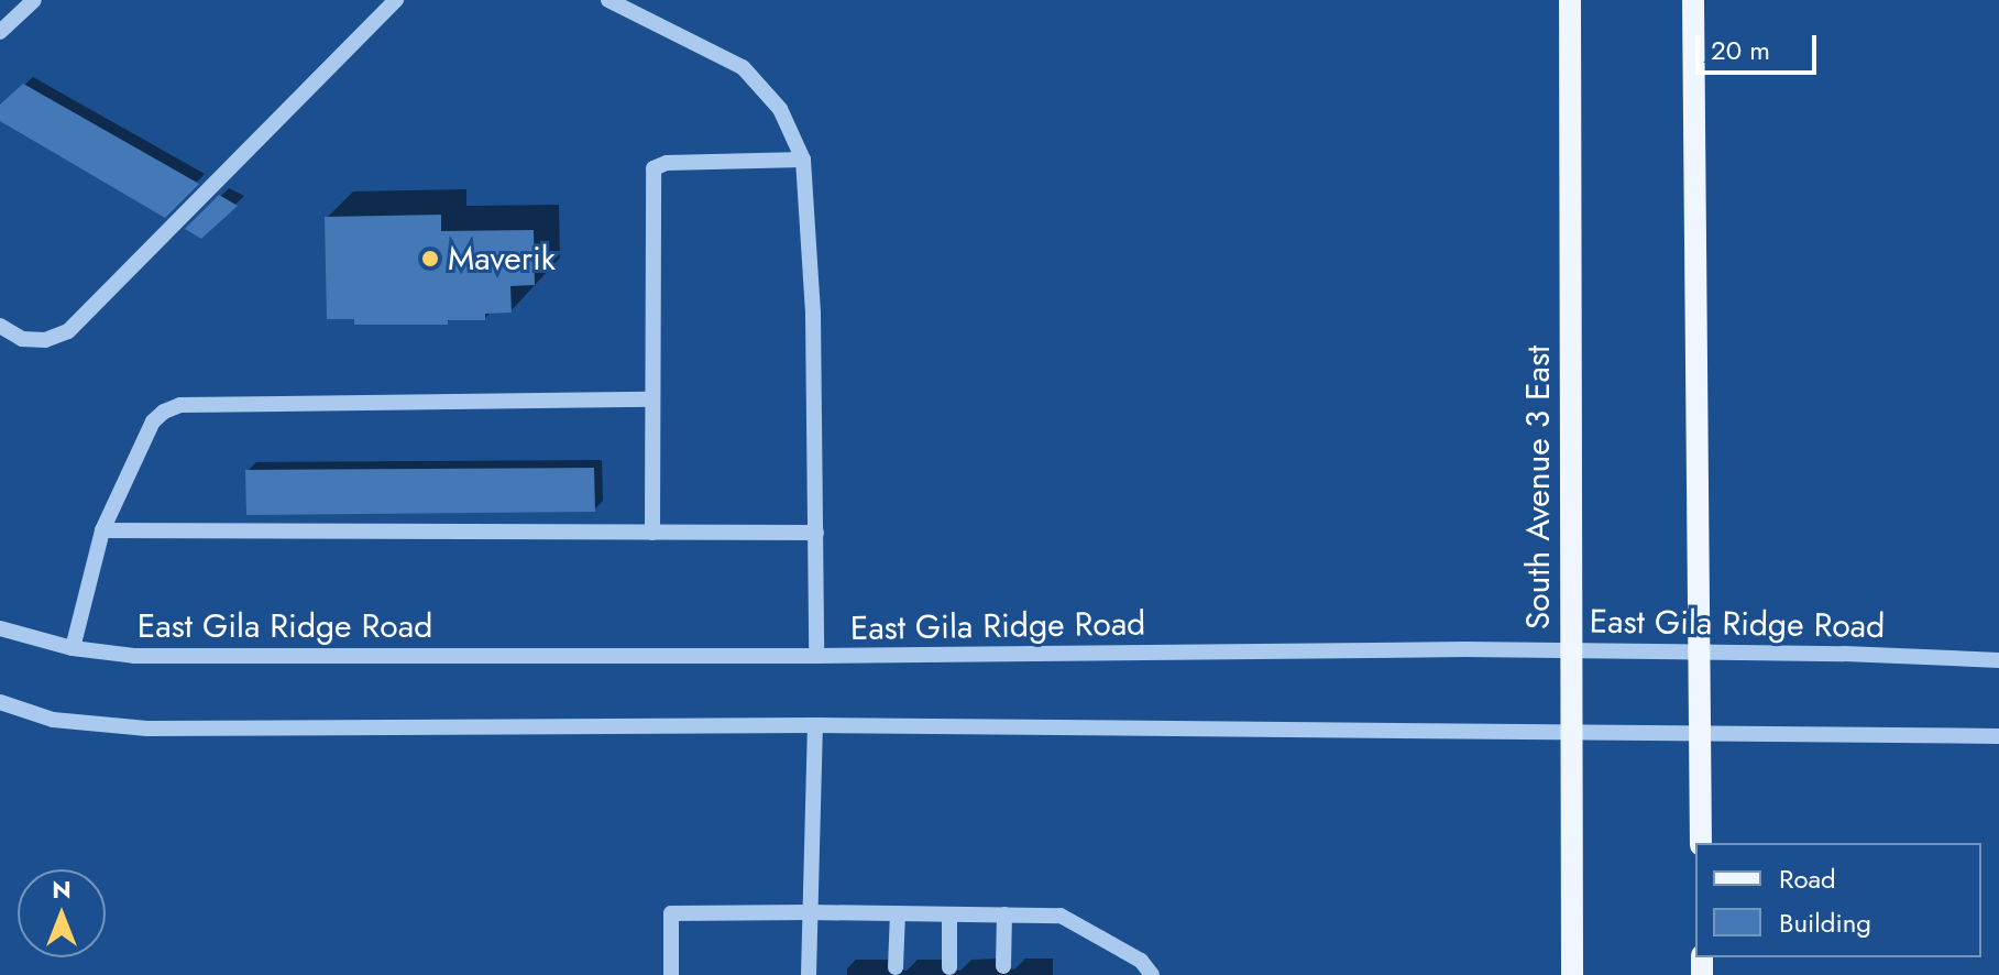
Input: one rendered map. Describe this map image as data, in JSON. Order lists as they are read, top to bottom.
{
  "streets": {
    "main road": ["South Avenue 3 East"],
    "street": ["East Gila Ridge Road"]
  },
  "crossings": [
    ["South Avenue 3 East", "East Gila Ridge Road"]
  ],
  "places": ["Maverik"],
  "legend": ["Road", "Building"],
  "scale_bar": "20 m",
  "north": "top"
}
